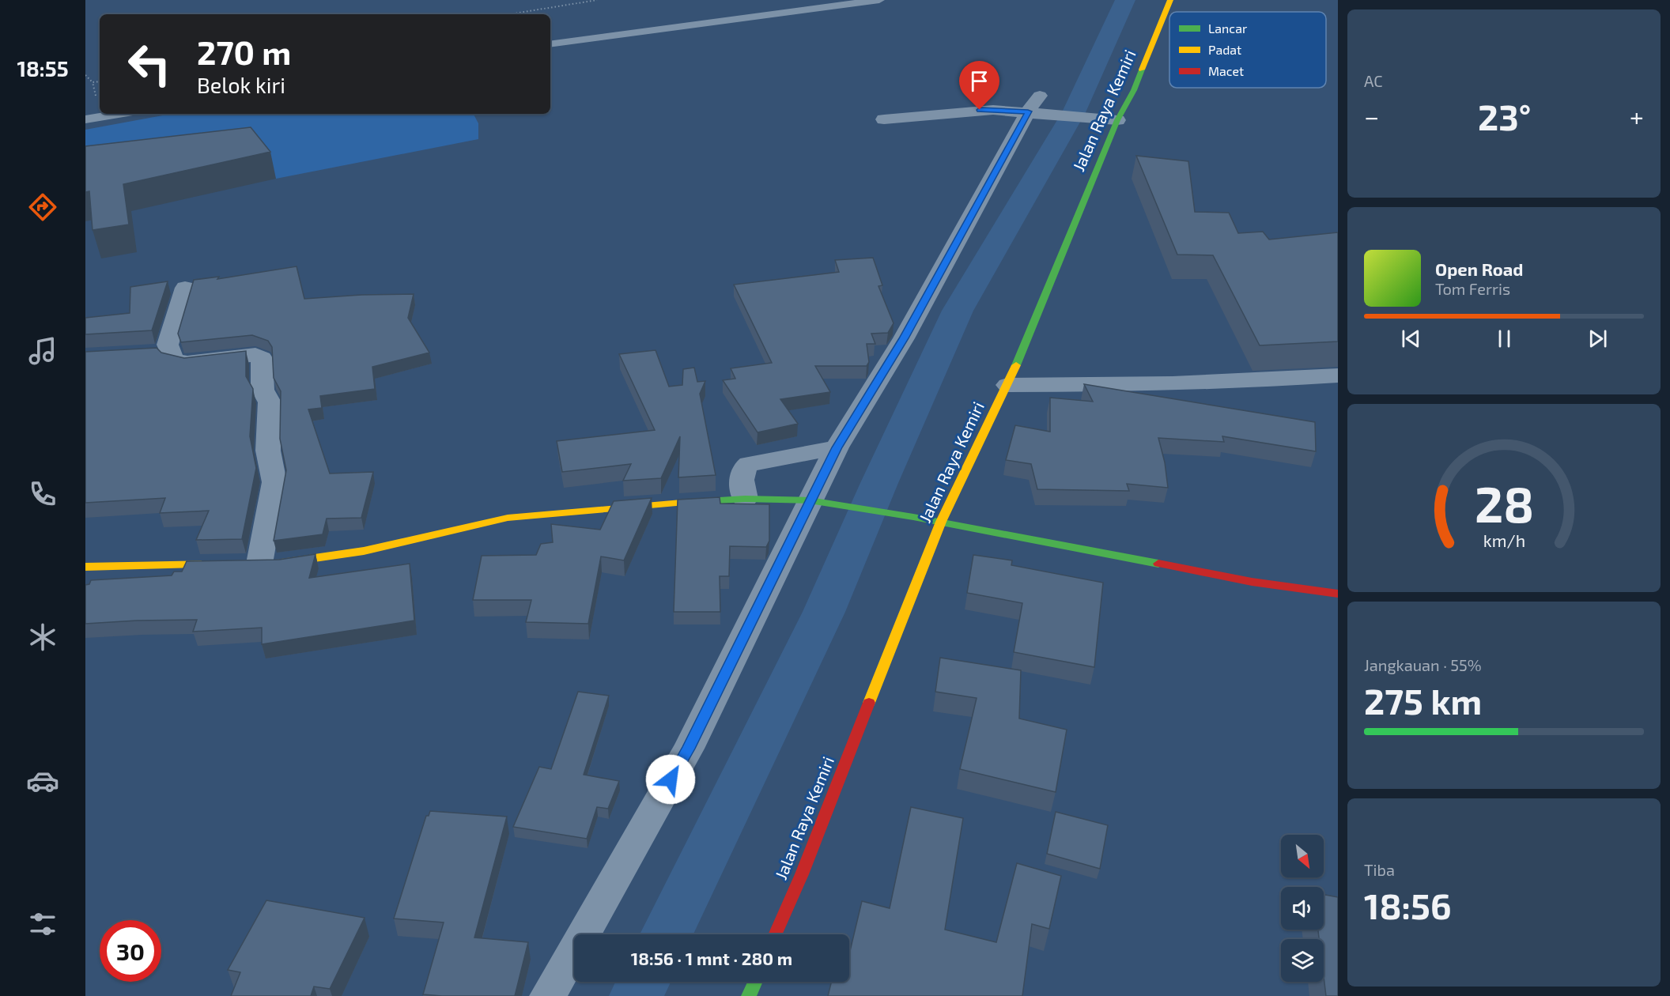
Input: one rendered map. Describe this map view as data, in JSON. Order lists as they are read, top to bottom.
{
  "streets": {
    "main road": ["Jalan Raya Kemiri"]
  },
  "legend": ["Lancar", "Padat", "Macet"],
  "north": "bottom right",
  "page": {
    "tabs": "18:55",
    "tile": [
      "AC",
      ["Jangkauan · 55%", "275 km"],
      ["Tiba", "18:56"]
    ],
    "turn": ["270 m", "Belok kiri"],
    "heat": ["−", "23°", "+"],
    "song": ["Open Road", "Tom Ferris"],
    "limit": "30",
    "trip": "18:56 · 1 mnt · 280 m",
    "gauge": ["28", "km/h"]
  }
}
